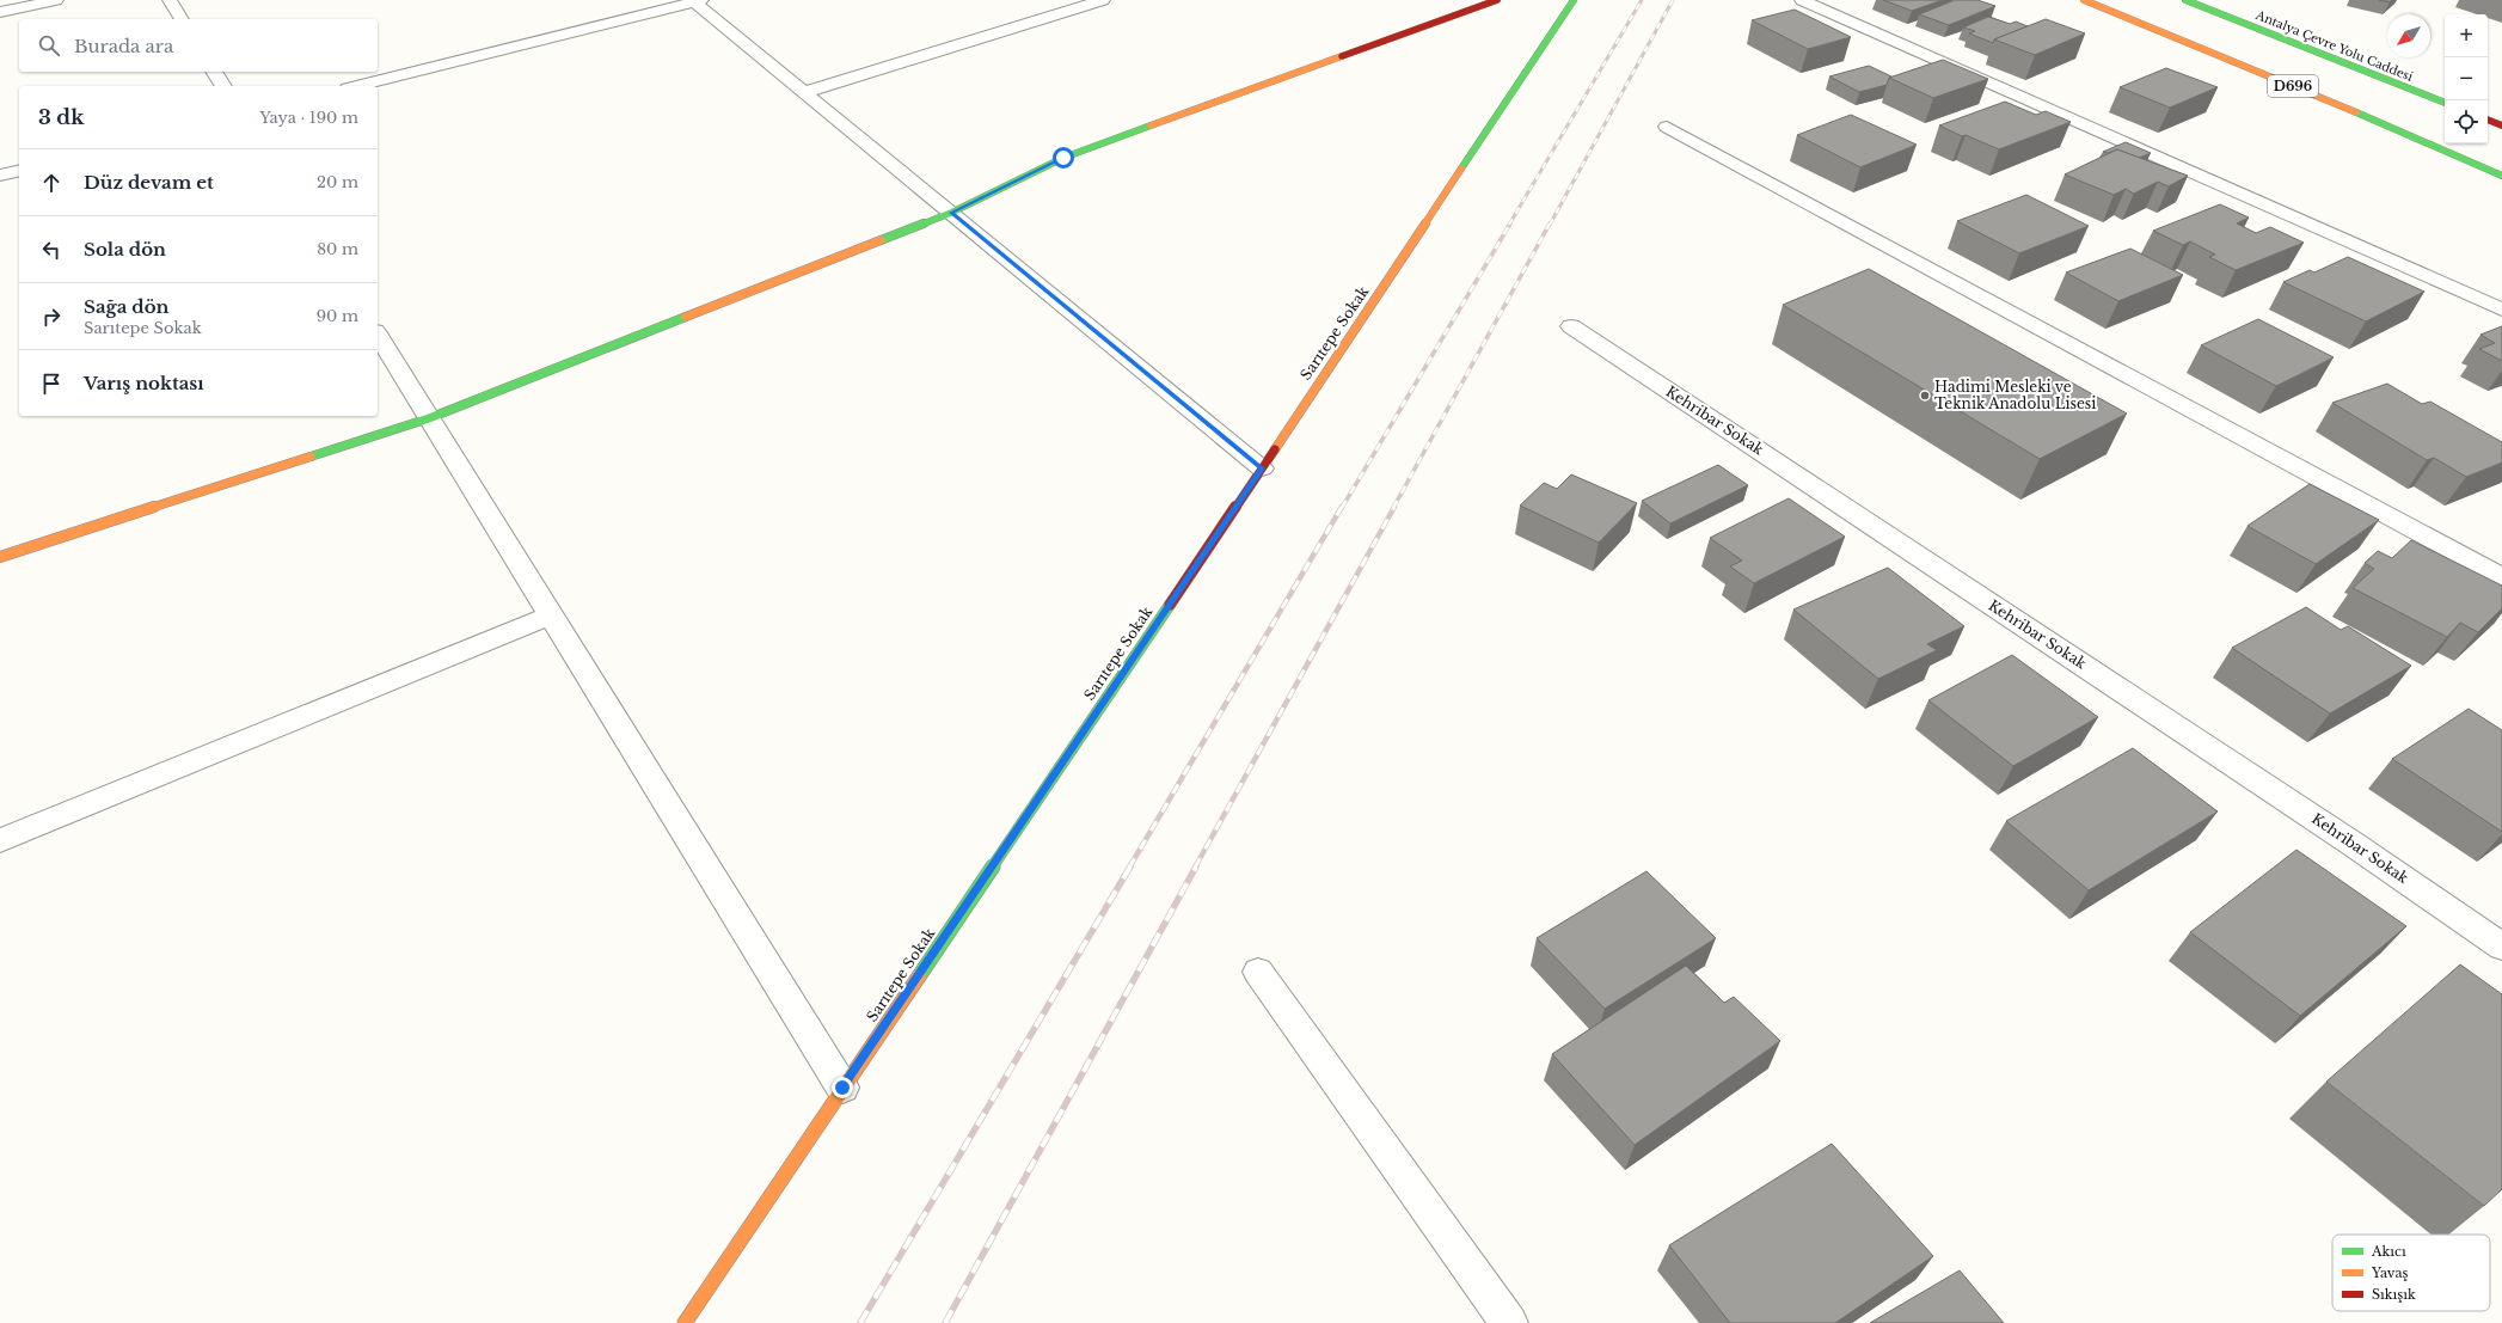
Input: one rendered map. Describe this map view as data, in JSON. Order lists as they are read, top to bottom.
{
  "streets": {
    "main road": ["Antalya Çevre Yolu Caddesi", "D696", "Sarıtepe Sokak"],
    "street": ["Kehribar Sokak"]
  },
  "places": ["Hadimi Mesleki ve Teknik Anadolu Lisesi"],
  "legend": ["Akıcı", "Yavaş", "Sıkışık"],
  "north": "bottom left",
  "page": {
    "map_buttons": ["+", "−"],
    "search": "Burada ara",
    "heading": ["3 dk", "Yaya · 190 m"],
    "list": [
      ["Düz devam et", "20 m"],
      ["Sola dön", "80 m"],
      ["Sağa dön", "Sarıtepe Sokak", "90 m"],
      "Varış noktası"
    ]
  }
}
